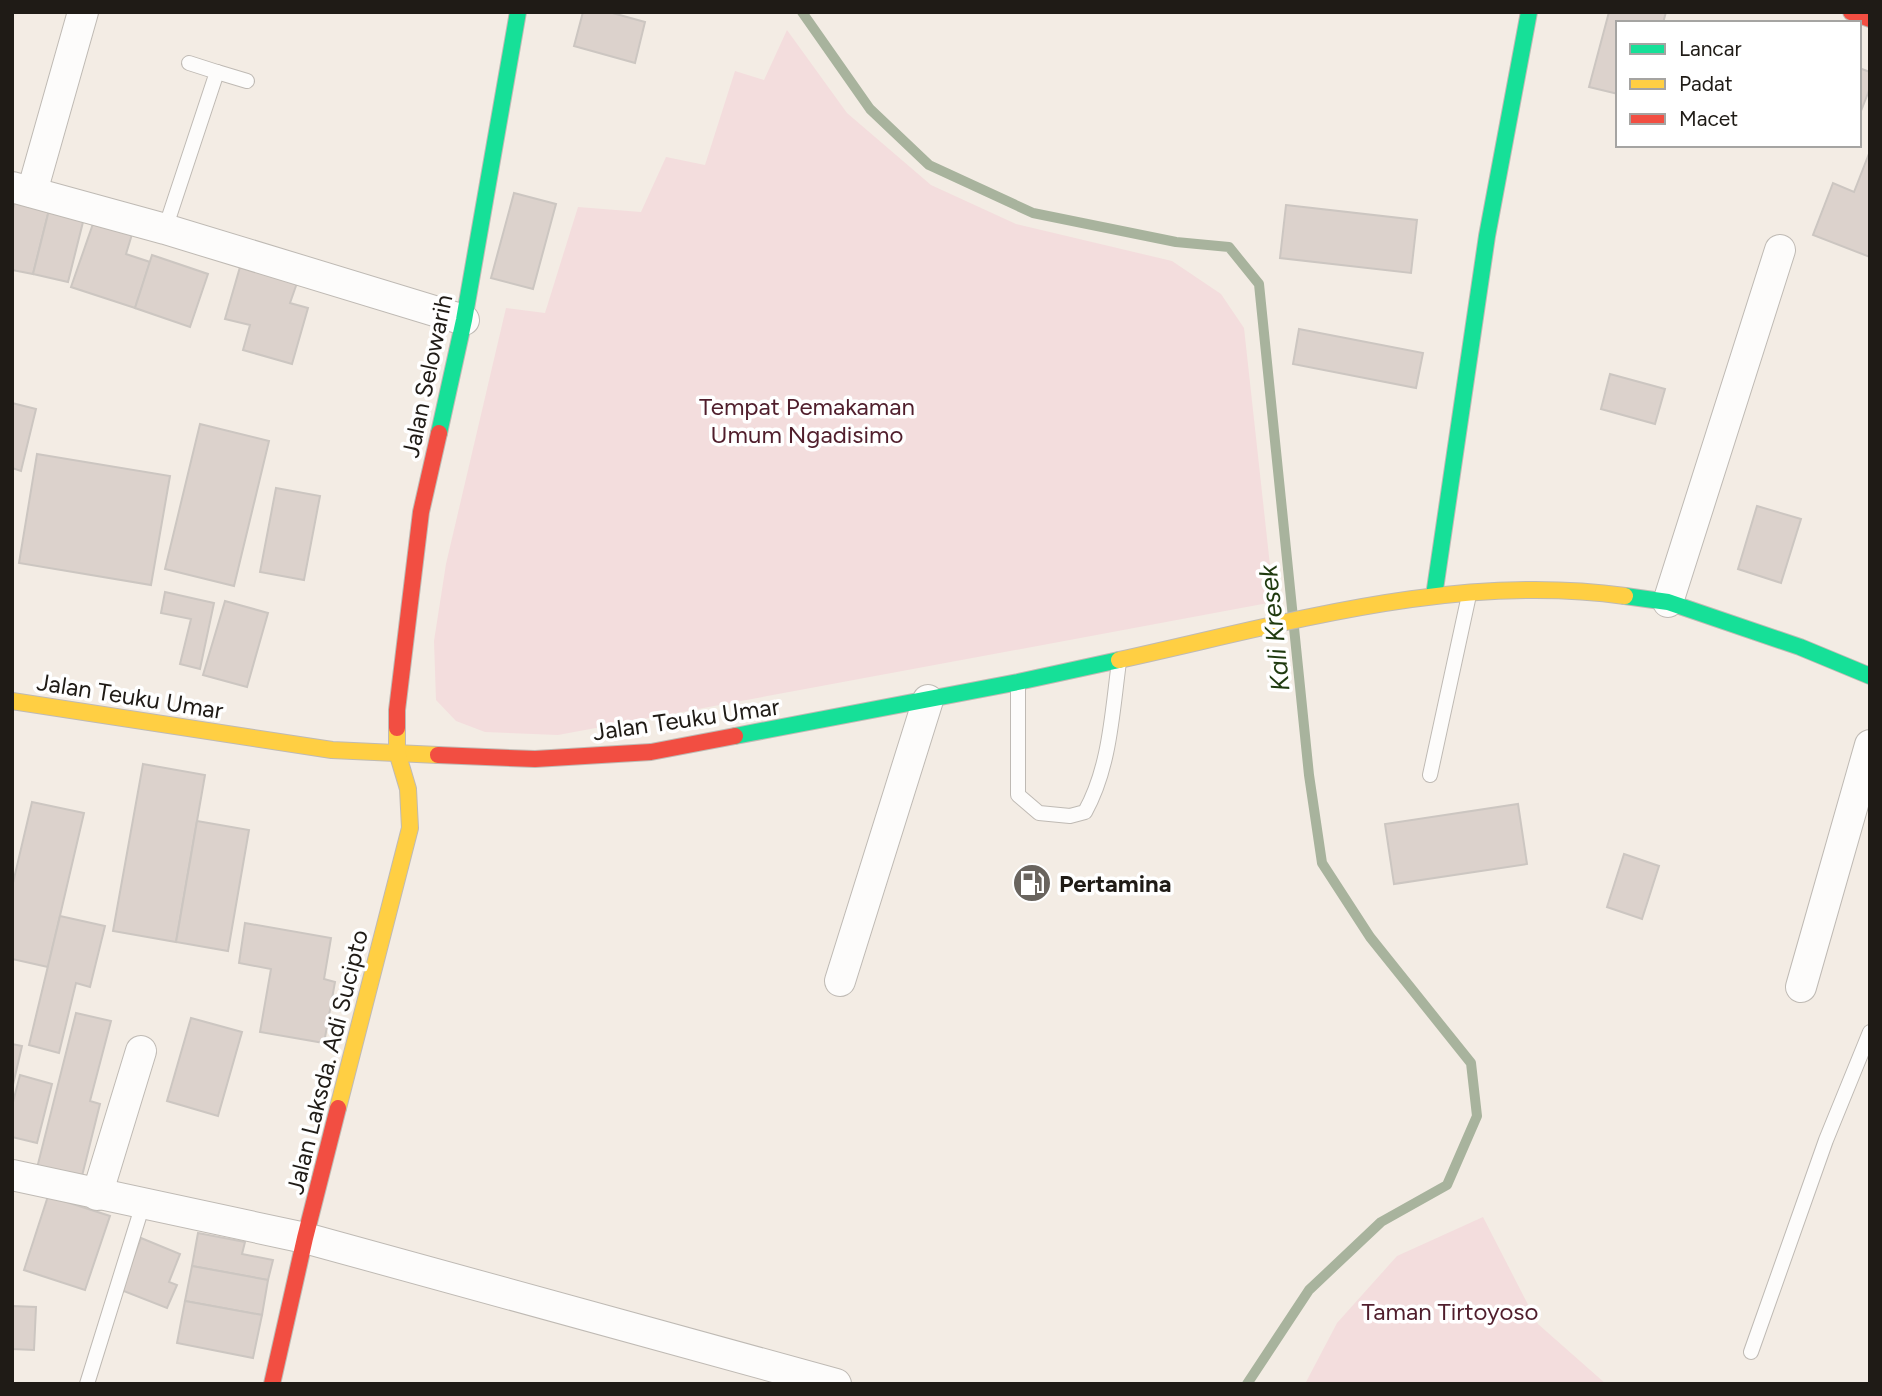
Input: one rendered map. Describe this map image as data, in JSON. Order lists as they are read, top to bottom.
{
  "streets": {
    "main road": ["Jalan Selowarih", "Jalan Teuku Umar", "Jalan Laksda. Adi Sucipto"]
  },
  "crossings": [
    ["Jalan Selowarih", "Jalan Teuku Umar"],
    ["Jalan Selowarih", "Jalan Laksda. Adi Sucipto"],
    ["Jalan Teuku Umar", "Jalan Laksda. Adi Sucipto"]
  ],
  "water": ["Kali Kresek"],
  "parks": ["Tempat Pemakaman Umum Ngadisimo", "Taman Tirtoyoso"],
  "places": {
    "fuel station": ["Pertamina"]
  },
  "legend": ["Lancar", "Padat", "Macet"]
}
